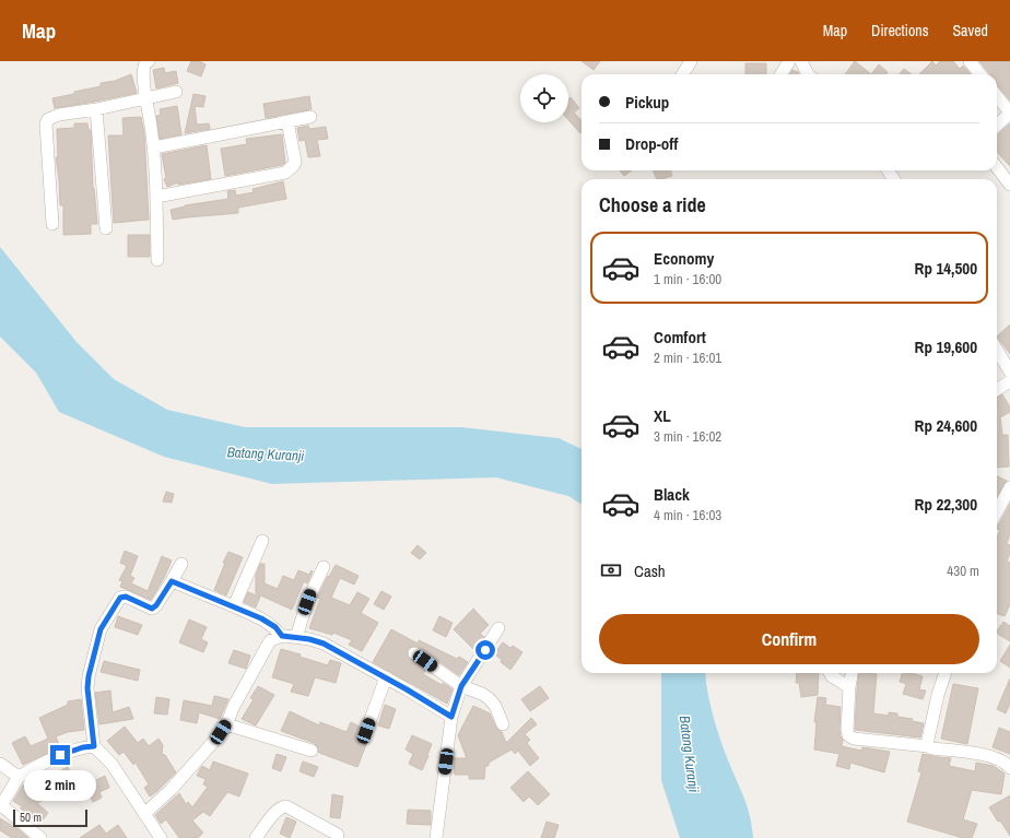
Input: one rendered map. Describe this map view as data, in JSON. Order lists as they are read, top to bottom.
{
  "water": ["Batang Kuranji"],
  "scale_bar": "50 m",
  "page": {
    "header": "Map",
    "nav": ["Map", "Directions", "Saved"],
    "banner": ["Pickup", "Drop-off"],
    "heading": "Choose a ride",
    "list": [
      {
        "name": "Economy",
        "note": "1 min · 16:00",
        "value": "Rp 14,500"
      },
      {
        "name": "Comfort",
        "note": "2 min · 16:01",
        "value": "Rp 19,600"
      },
      {
        "name": "XL",
        "note": "3 min · 16:02",
        "value": "Rp 24,600"
      },
      {
        "name": "Black",
        "note": "4 min · 16:03",
        "value": "Rp 22,300"
      }
    ],
    "pay": ["Cash", "430 m"],
    "buttons": "Confirm",
    "bubble": "2 min",
    "scale": "50 m"
  }
}
